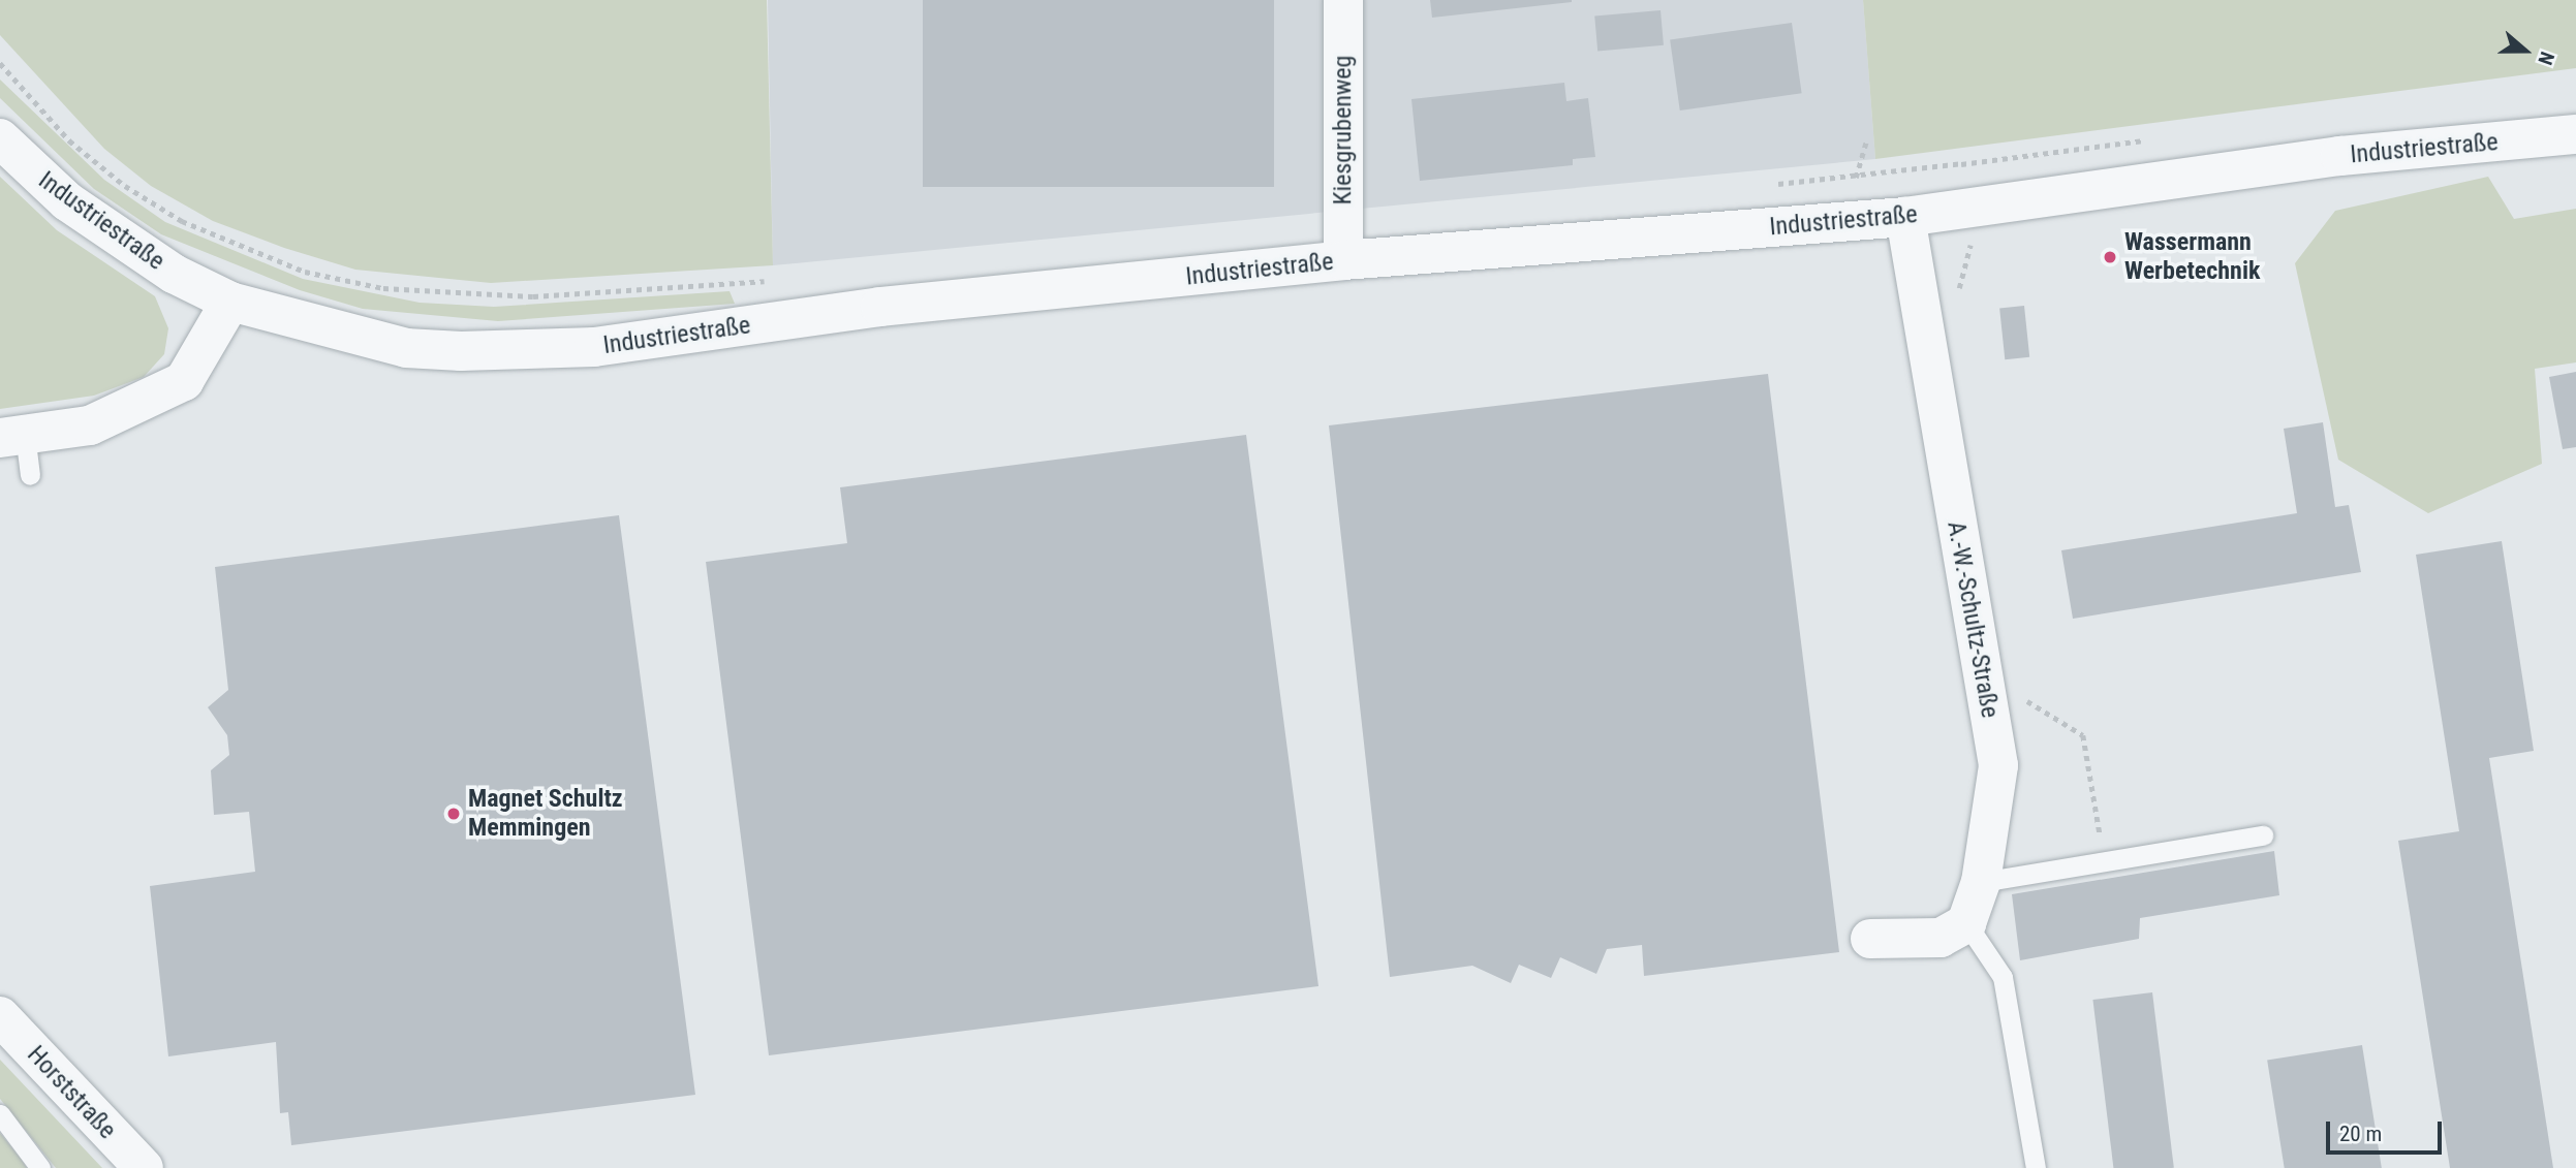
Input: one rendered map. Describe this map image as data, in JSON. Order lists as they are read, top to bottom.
{
  "streets": {
    "street": [
      "Kiesgrubenweg",
      "Industriestraße",
      "A.-W.-Schultz-Straße",
      "Horststraße"
    ]
  },
  "crossings": [
    ["Kiesgrubenweg", "Industriestraße"],
    ["Industriestraße", "A.-W.-Schultz-Straße"]
  ],
  "places": ["Wassermann Werbetechnik", "Magnet Schultz Memmingen"],
  "scale_bar": "20 m",
  "north": "right"
}
